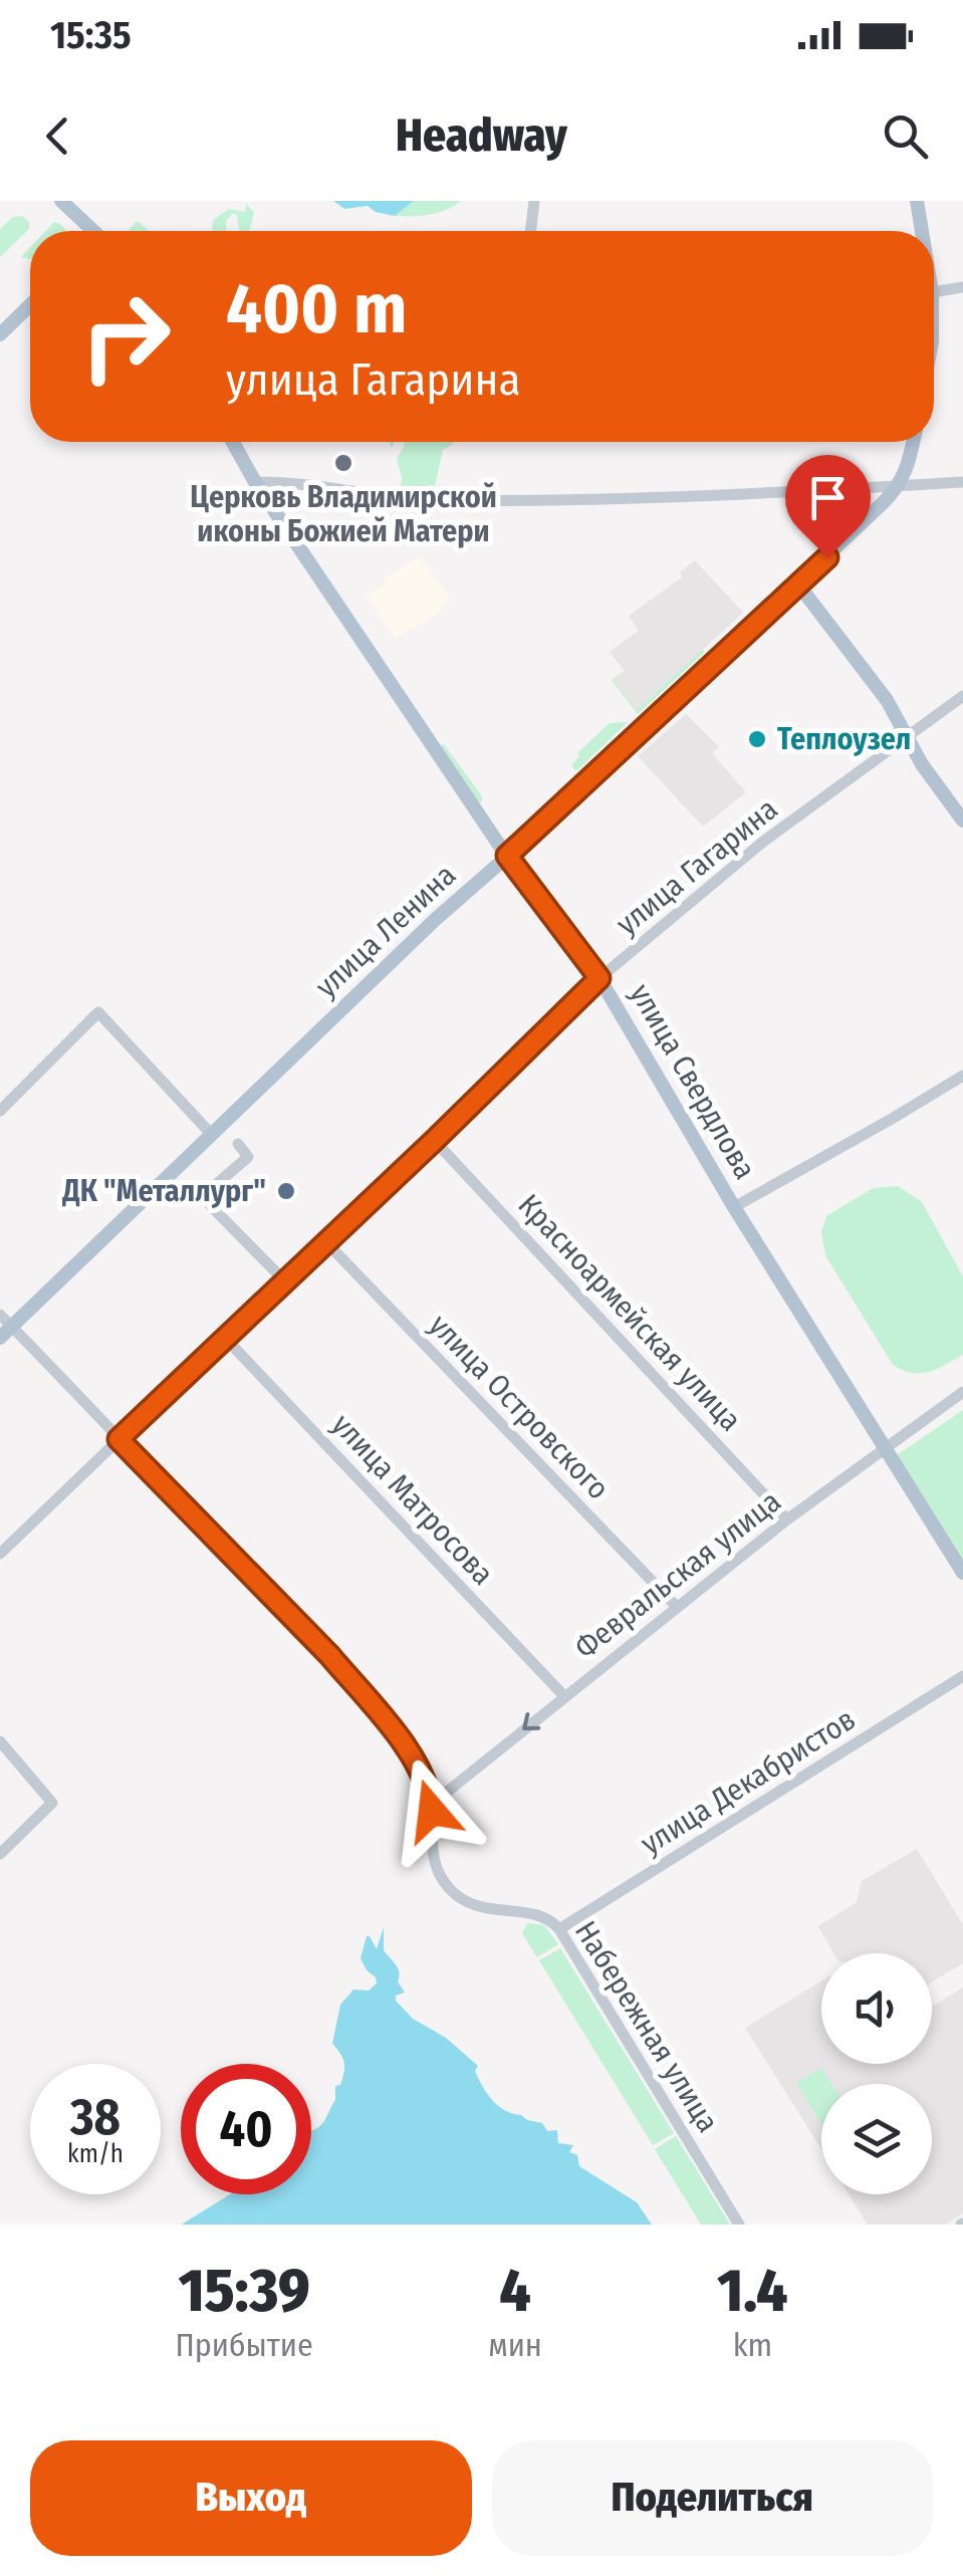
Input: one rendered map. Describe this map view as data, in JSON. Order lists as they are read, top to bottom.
{
  "streets": {
    "main road": ["улица Ленина", "улица Свердлова"],
    "street": [
      "улица Гагарина",
      "Красноармейская улица",
      "улица Островского",
      "улица Матросова",
      "Февральская улица",
      "улица Декабристов",
      "Набережная улица"
    ]
  },
  "crossings": [
    ["улица Гагарина", "улица Свердлова"],
    ["улица Гагарина", "Красноармейская улица"],
    ["улица Гагарина", "улица Островского"],
    ["улица Гагарина", "улица Матросова"],
    ["улица Гагарина", "Набережная улица"],
    ["улица Ленина", "улица Свердлова"],
    ["улица Ленина", "Набережная улица"],
    ["улица Свердлова", "Февральская улица"],
    ["Красноармейская улица", "Февральская улица"],
    ["улица Островского", "Февральская улица"],
    ["улица Матросова", "Февральская улица"],
    ["Февральская улица", "Набережная улица"],
    ["улица Декабристов", "Набережная улица"]
  ],
  "places": ["Церковь Владимирской иконы Божией Матери", "Теплоузел", "ДК \"Металлург\""],
  "page": {
    "status": "15:35",
    "header": "Headway",
    "turn": ["400 m", "улица Гагарина"],
    "speed": "38 km/h",
    "limit": "40",
    "eta": [
      "15:39",
      "Прибытие",
      "4",
      "мин",
      "1.4",
      "km"
    ],
    "buttons": ["Выход", "Поделиться"]
  }
}
